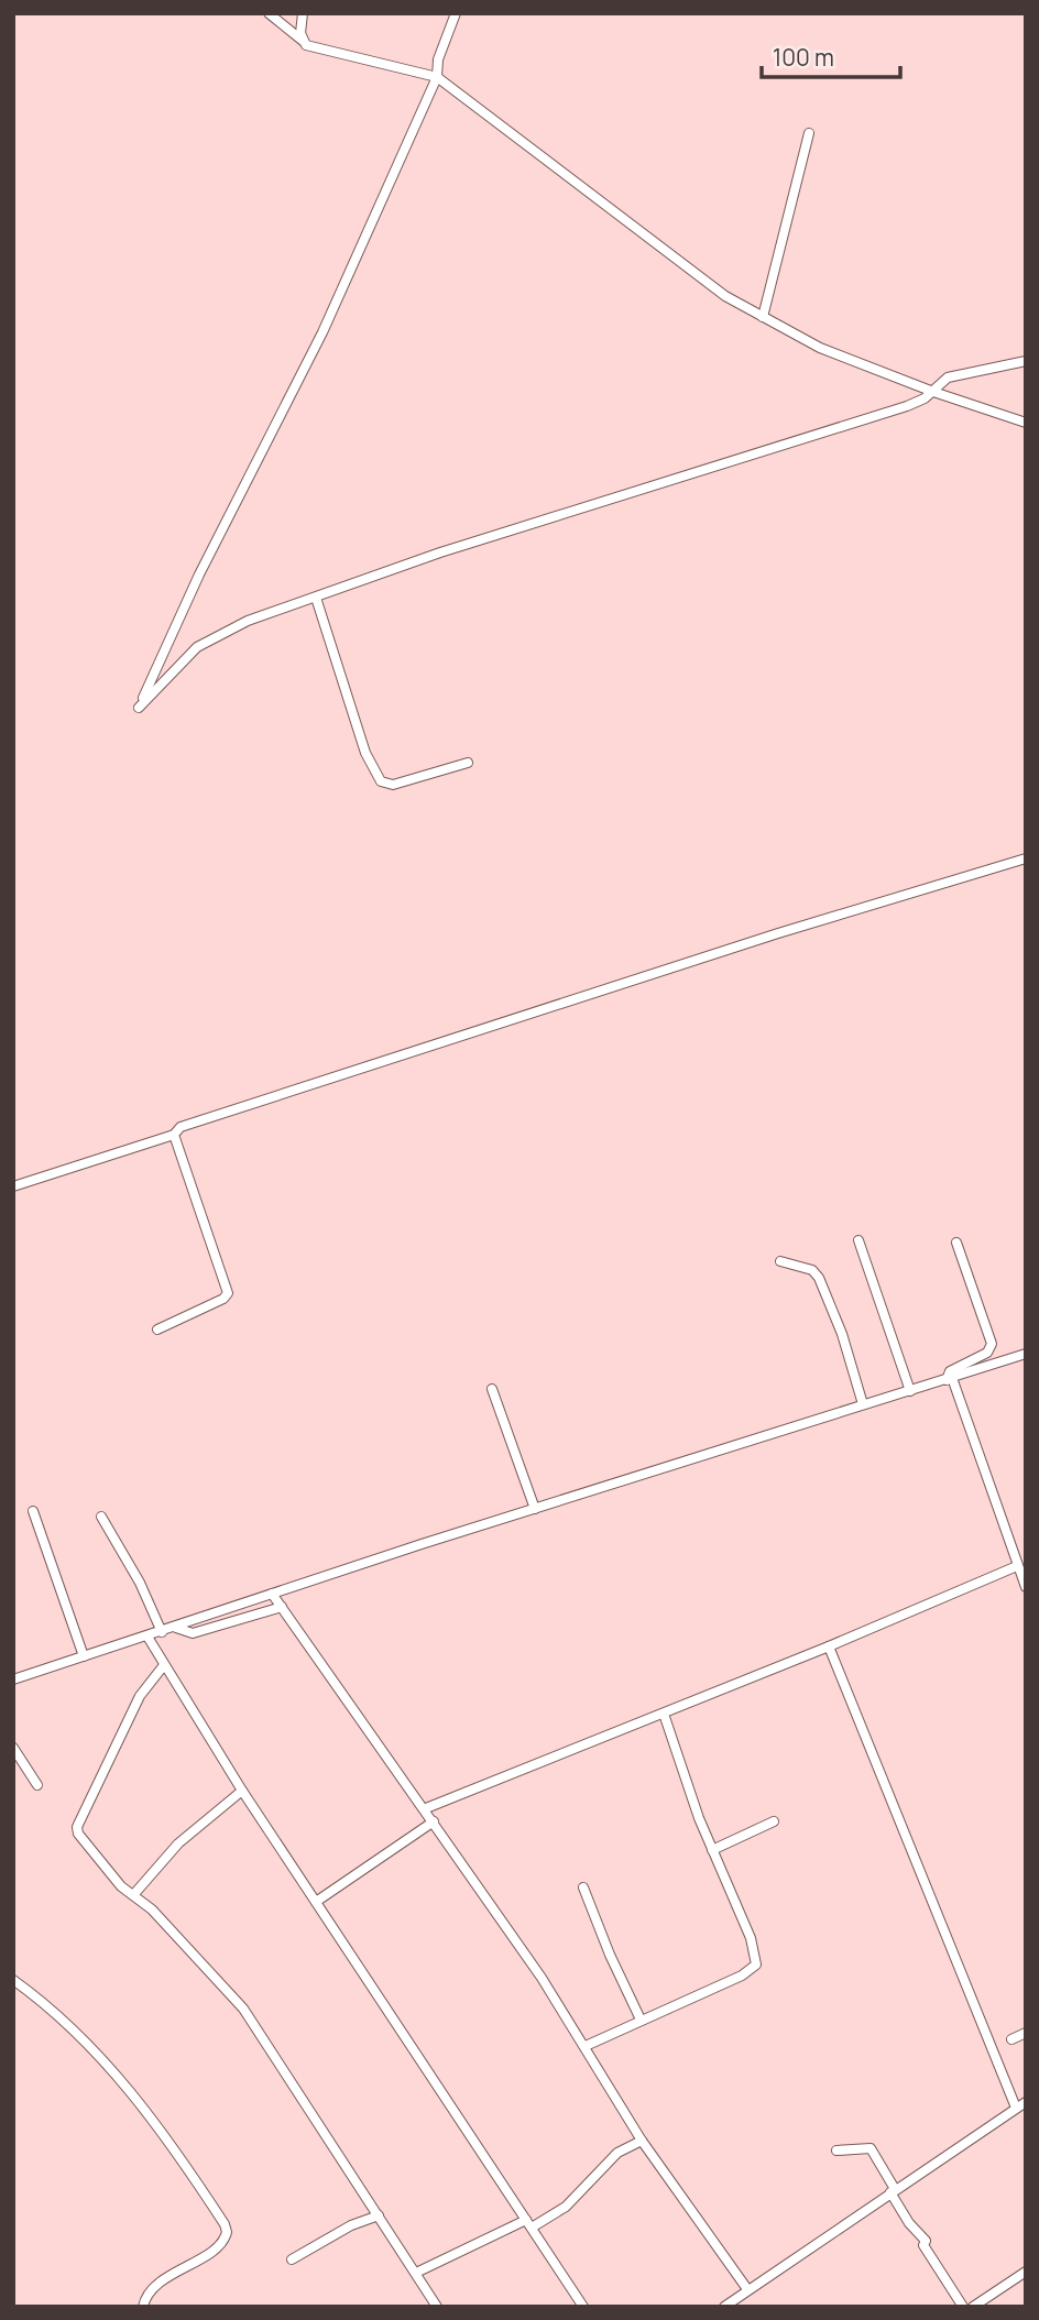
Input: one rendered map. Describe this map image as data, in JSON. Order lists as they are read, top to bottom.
{
  "scale_bar": "100 m"
}
